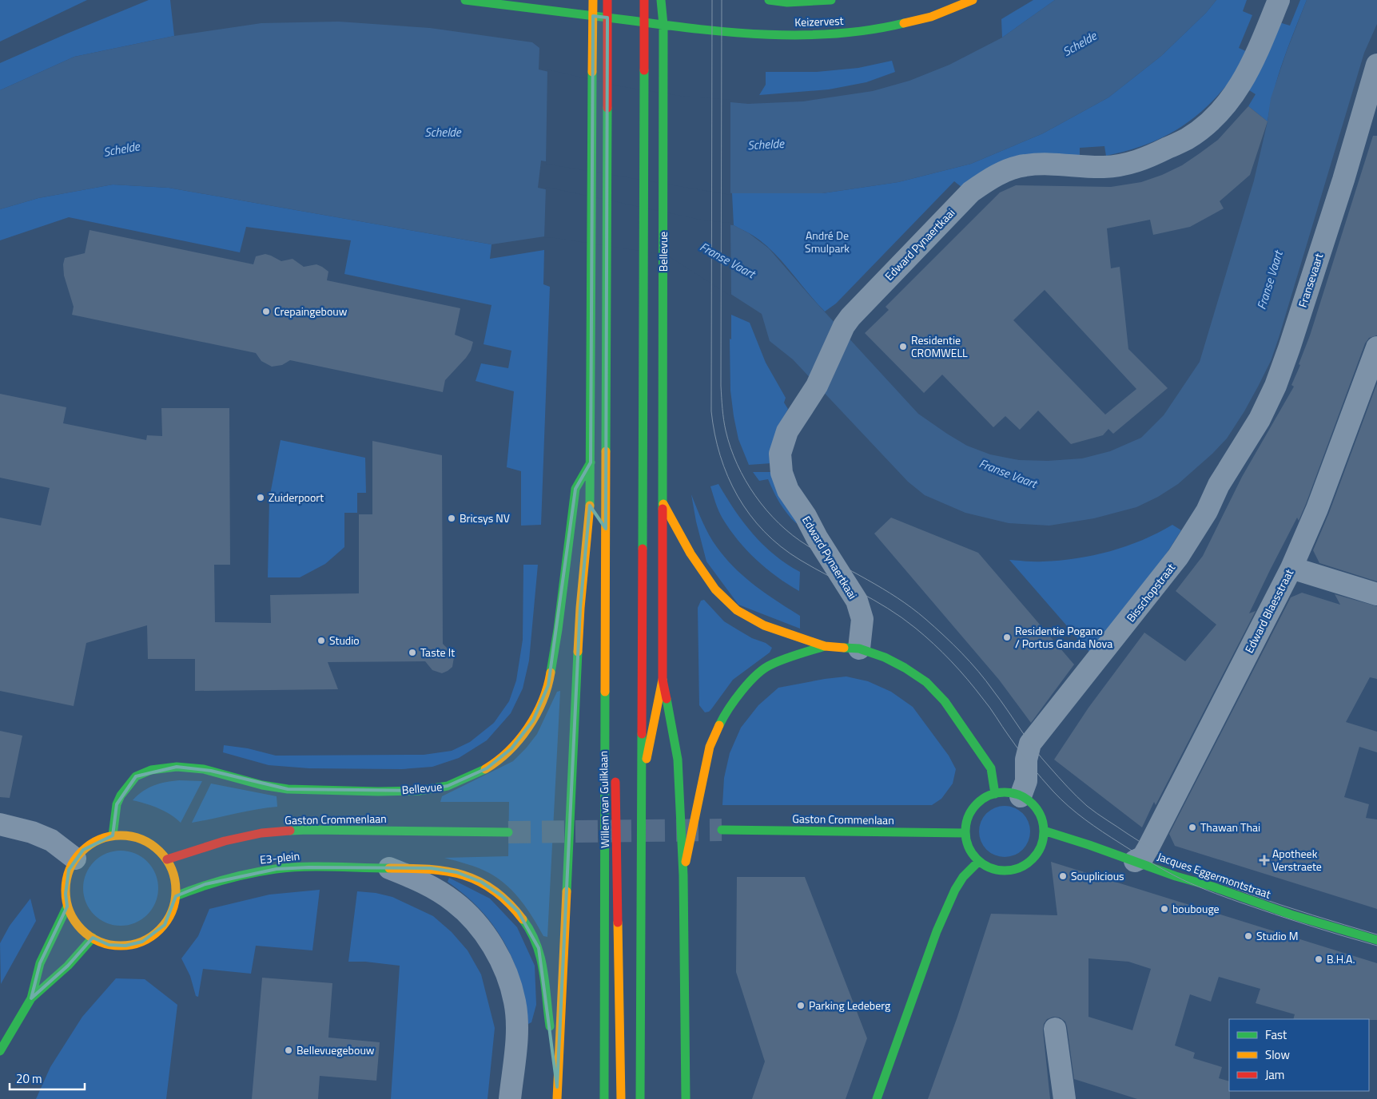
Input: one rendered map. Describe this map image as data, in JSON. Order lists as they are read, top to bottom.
{
  "streets": {
    "main road": [
      "Keizervest",
      "Bellevue",
      "Willem van Guliklaan",
      "Gaston Crommenlaan",
      "E3-plein",
      "Jacques Eggermontstraat"
    ],
    "street": [
      "Edward Pynaertkaai",
      "Fransevaart",
      "Bisschopstraat",
      "Edward Blaesstraat"
    ]
  },
  "crossings": [
    ["Keizervest", "Bellevue"],
    ["Bellevue", "Gaston Crommenlaan"],
    ["Bellevue", "E3-plein"],
    ["Fransevaart", "Bisschopstraat"],
    ["Bisschopstraat", "Gaston Crommenlaan"],
    ["Bisschopstraat", "Jacques Eggermontstraat"],
    ["Edward Blaesstraat", "Jacques Eggermontstraat"],
    ["Gaston Crommenlaan", "E3-plein"],
    ["Gaston Crommenlaan", "Jacques Eggermontstraat"]
  ],
  "water": ["Schelde", "Franse Vaart"],
  "parks": ["André De Smulpark"],
  "places": {
    "other": [
      "Crepaingebouw",
      "Residentie CROMWELL",
      "Zuiderpoort",
      "Bricsys NV",
      "Residentie Pogano / Portus Ganda Nova",
      "Studio",
      "Taste It",
      "Thawan Thai",
      "Souplicious",
      "boubouge",
      "Studio M",
      "B.H.A.",
      "Parking Ledeberg",
      "Bellevuegebouw"
    ],
    "health": ["Apotheek Verstraete"]
  },
  "legend": ["Fast", "Slow", "Jam"],
  "scale_bar": "20 m"
}
